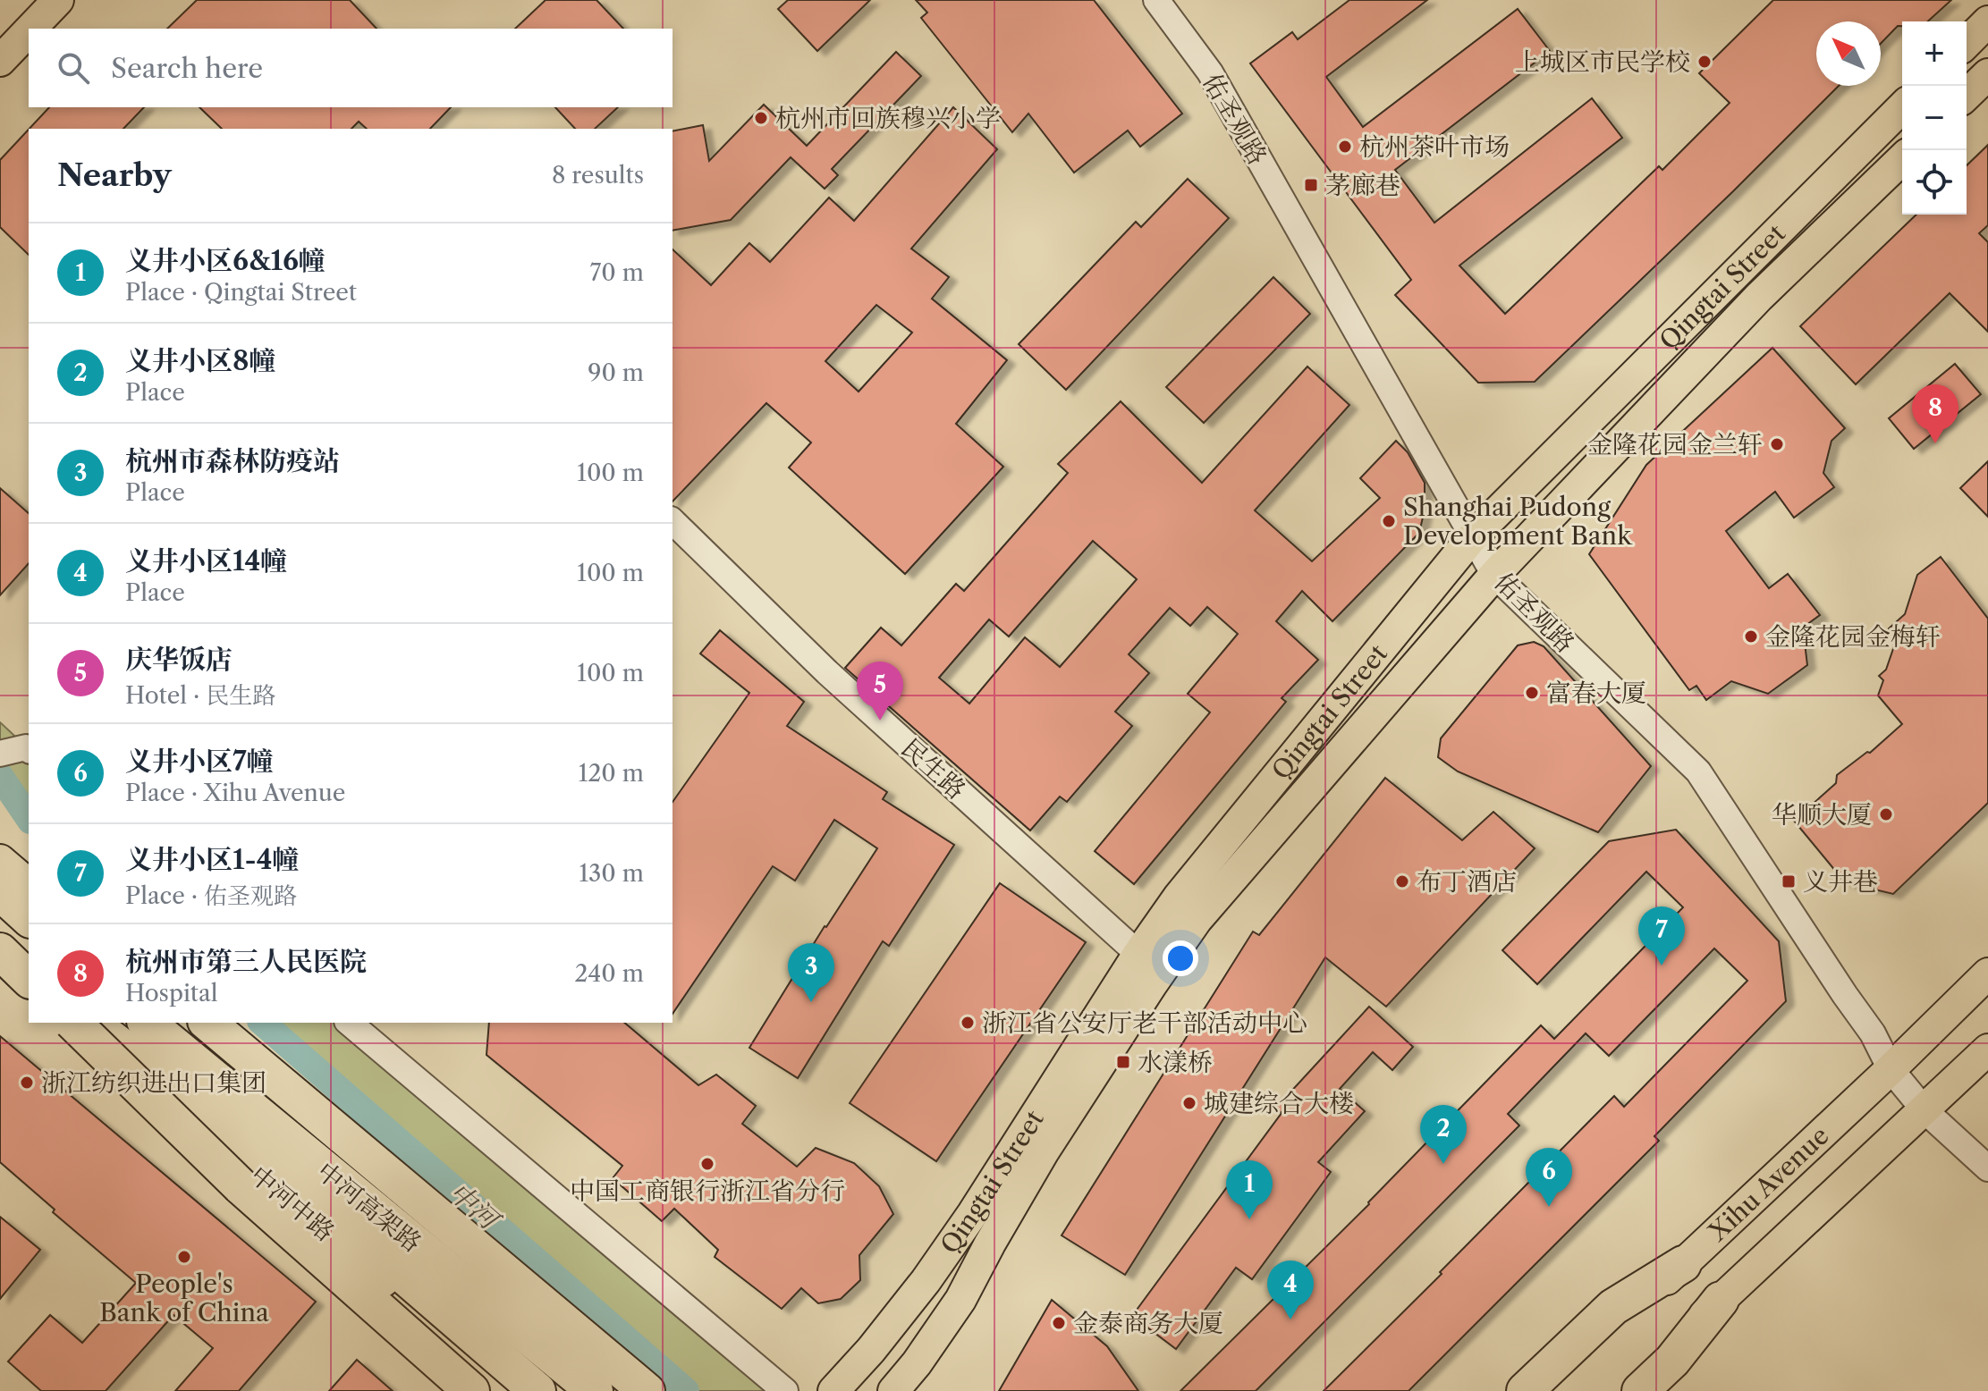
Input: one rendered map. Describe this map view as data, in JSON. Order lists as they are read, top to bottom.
{
  "streets": {
    "highway": ["中河高架路"],
    "main road": ["Qingtai Street", "Xihu Avenue", "中河中路"],
    "street": ["佑圣观路", "民生路"]
  },
  "crossings": [
    ["佑圣观路", "Qingtai Street"],
    ["佑圣观路", "Xihu Avenue"],
    ["Qingtai Street", "民生路"]
  ],
  "water": ["中河"],
  "places": {
    "other": [
      "上城区市民学校",
      "杭州市回族穆兴小学",
      "杭州茶叶市场",
      "金隆花园金兰轩",
      "Shanghai Pudong Development Bank",
      "金隆花园金梅轩",
      "富春大厦",
      "华顺大厦",
      "布丁酒店",
      "浙江省公安厅老干部活动中心",
      "浙江纺织进出口集团",
      "城建综合大楼",
      "中国工商银行浙江省分行",
      "People's Bank of China",
      "金泰商务大厦"
    ],
    "transit": ["茅廊巷", "义井巷", "水漾桥"]
  },
  "north": "top left",
  "page": {
    "map_buttons": ["+", "−"],
    "search": "Search here",
    "heading": ["Nearby", "8 results"],
    "list": [
      {
        "mark": "1",
        "name": "义井小区6&16幢",
        "note": "Place · Qingtai Street",
        "value": "70 m"
      },
      {
        "mark": "2",
        "name": "义井小区8幢",
        "note": "Place",
        "value": "90 m"
      },
      {
        "mark": "3",
        "name": "杭州市森林防疫站",
        "note": "Place",
        "value": "100 m"
      },
      {
        "mark": "4",
        "name": "义井小区14幢",
        "note": "Place",
        "value": "100 m"
      },
      {
        "mark": "5",
        "name": "庆华饭店",
        "note": "Hotel · 民生路",
        "value": "100 m"
      },
      {
        "mark": "6",
        "name": "义井小区7幢",
        "note": "Place · Xihu Avenue",
        "value": "120 m"
      },
      {
        "mark": "7",
        "name": "义井小区1-4幢",
        "note": "Place · 佑圣观路",
        "value": "130 m"
      },
      {
        "mark": "8",
        "name": "杭州市第三人民医院",
        "note": "Hospital",
        "value": "240 m"
      }
    ],
    "pins": [
      "8",
      "5",
      "7",
      "3",
      "2",
      "6",
      "1",
      "4"
    ]
  }
}
